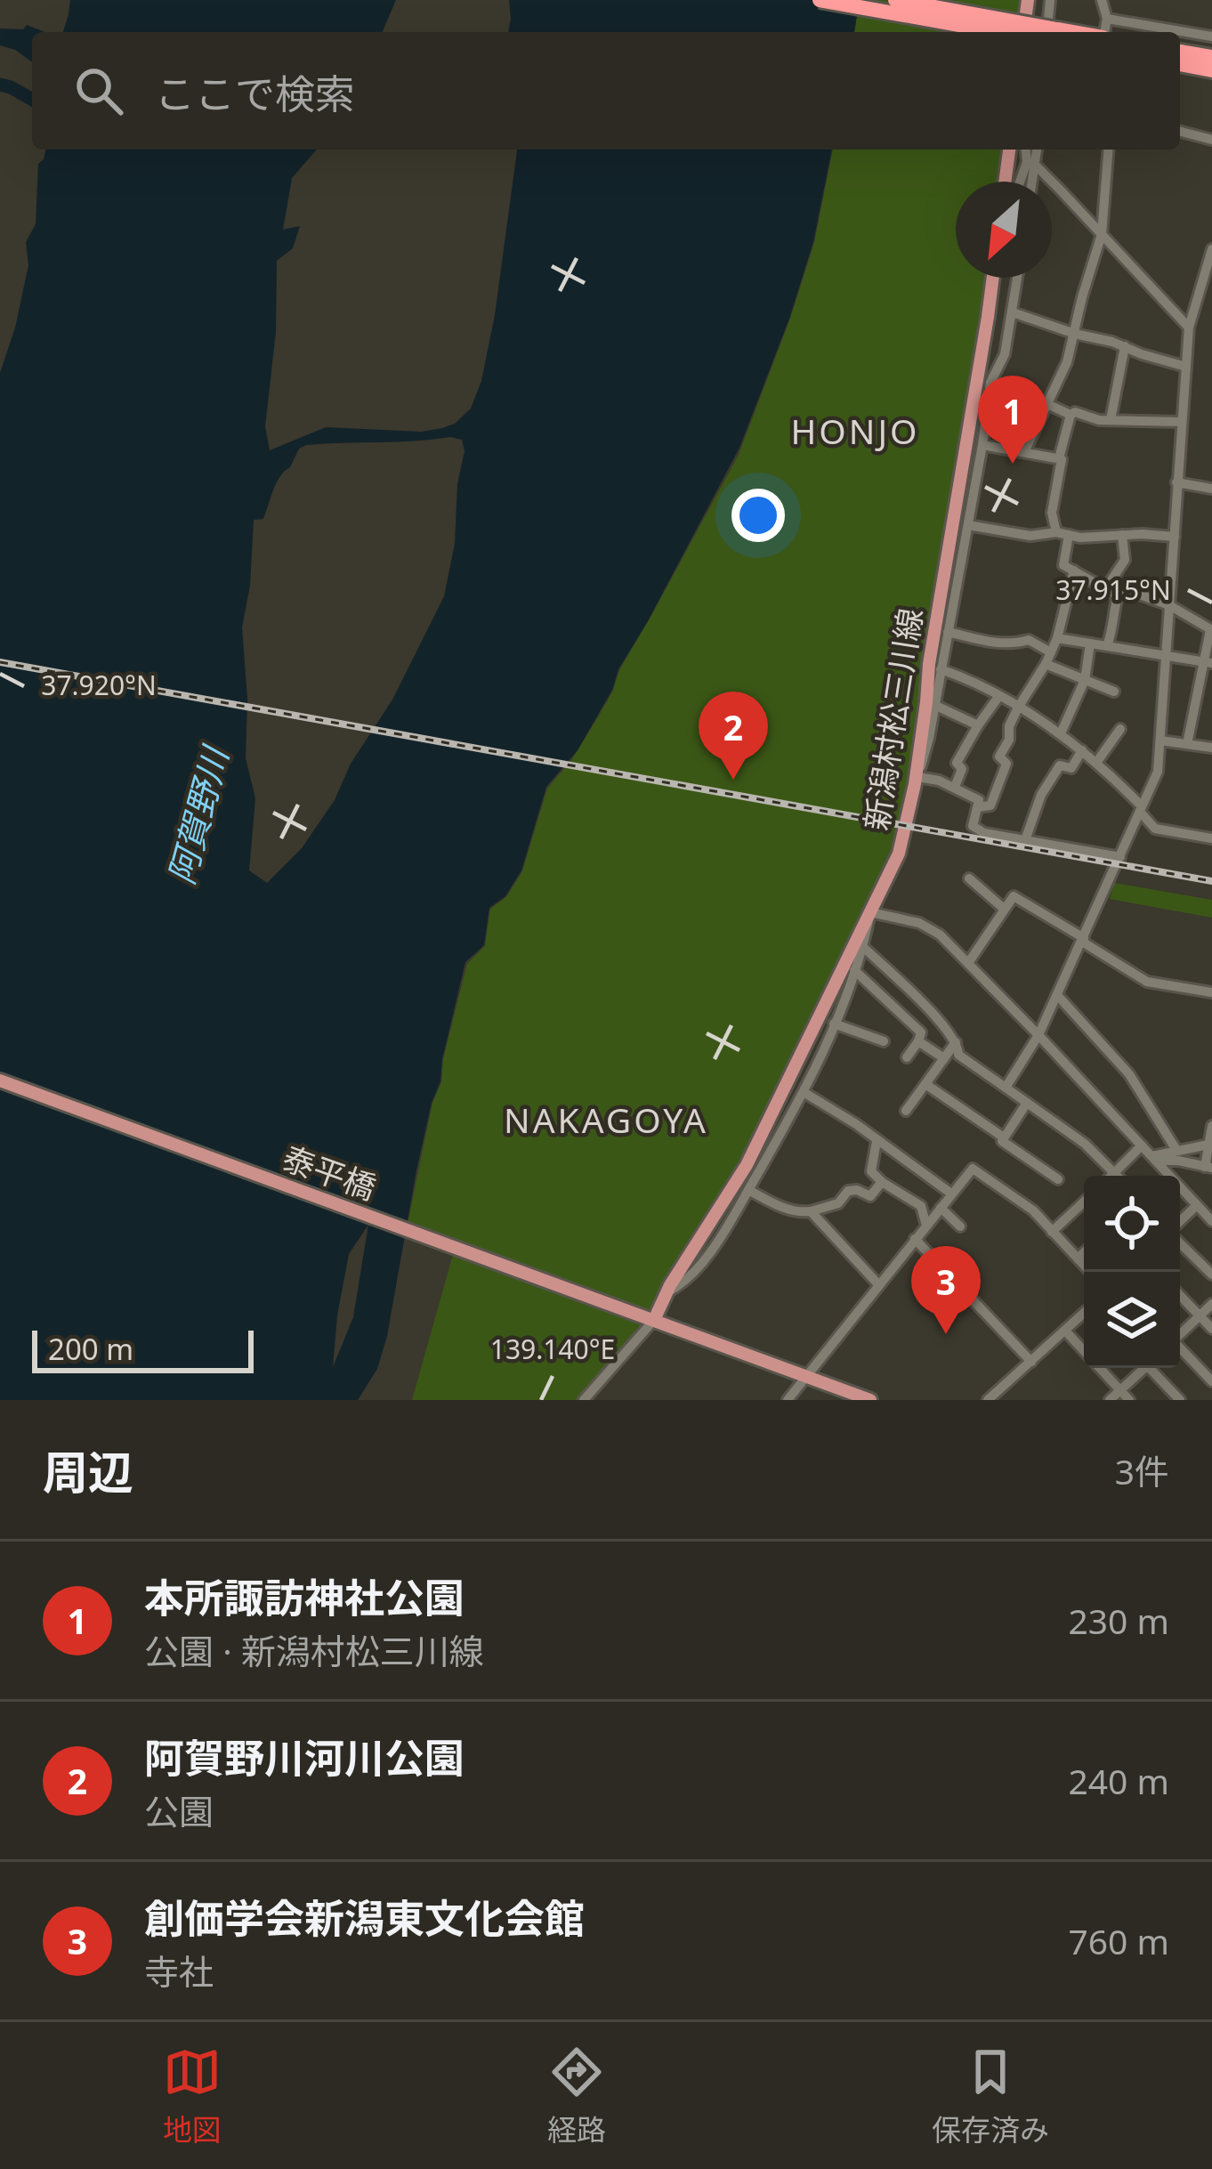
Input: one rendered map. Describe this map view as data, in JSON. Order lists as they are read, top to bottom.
{
  "streets": {
    "main road": ["新潟村松三川線", "泰平橋"]
  },
  "crossings": [
    ["新潟村松三川線", "泰平橋"]
  ],
  "districts": ["HONJO", "NAKAGOYA"],
  "water": ["阿賀野川"],
  "scale_bar": "200 m",
  "north": "bottom left",
  "page": {
    "search": "ここで検索",
    "pins": ["1", "2", "3"],
    "scale": "200 m",
    "heading": ["周辺", "3件"],
    "list": [
      {
        "mark": "1",
        "name": "本所諏訪神社公園",
        "note": "公園 · 新潟村松三川線",
        "value": "230 m"
      },
      {
        "mark": "2",
        "name": "阿賀野川河川公園",
        "note": "公園",
        "value": "240 m"
      },
      {
        "mark": "3",
        "name": "創価学会新潟東文化会館",
        "note": "寺社",
        "value": "760 m"
      }
    ],
    "nav": ["地図", "経路", "保存済み"]
  },
  "coordinates": ["37.915°N", "37.920°N", "139.140°E"]
}
